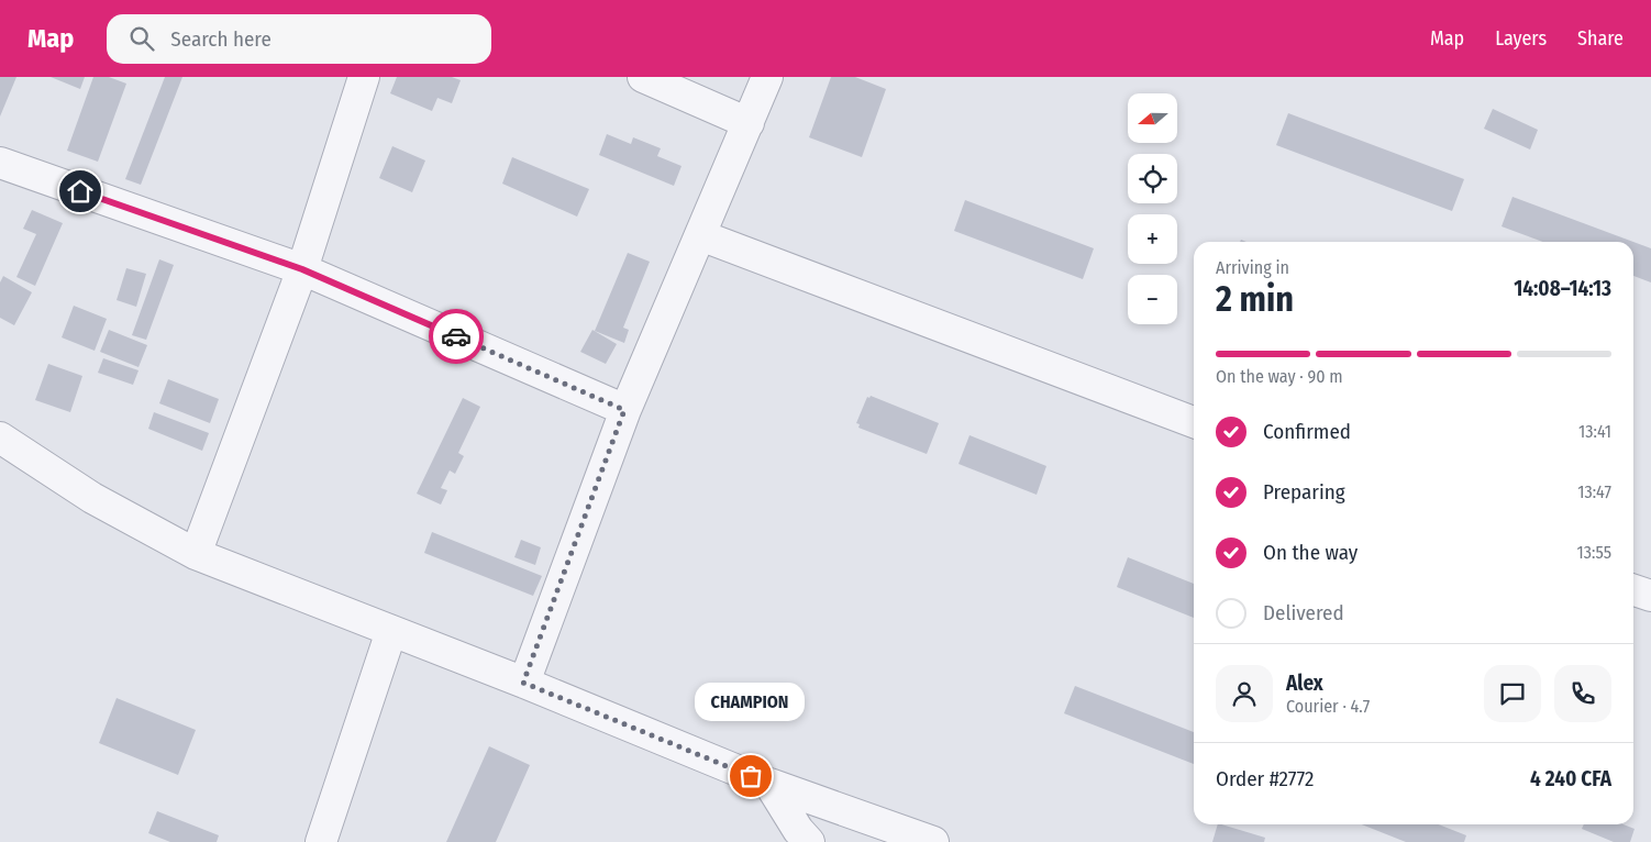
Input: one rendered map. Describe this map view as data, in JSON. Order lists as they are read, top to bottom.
{
  "places": ["CHAMPION"],
  "north": "left",
  "page": {
    "header": "Map",
    "search": "Search here",
    "nav": ["Map", "Layers", "Share"],
    "map_buttons": ["+", "−"],
    "heading": ["2 min", "Arriving in", "14:08–14:13"],
    "panel": [
      "Alex",
      "Courier · 4.7",
      "Order #2772",
      "4 240 CFA"
    ],
    "bar": "On the way · 90 m",
    "list": [
      ["Confirmed", "13:41"],
      ["Preparing", "13:47"],
      ["On the way", "13:55"],
      "Delivered"
    ],
    "bubble": "CHAMPION"
  }
}
